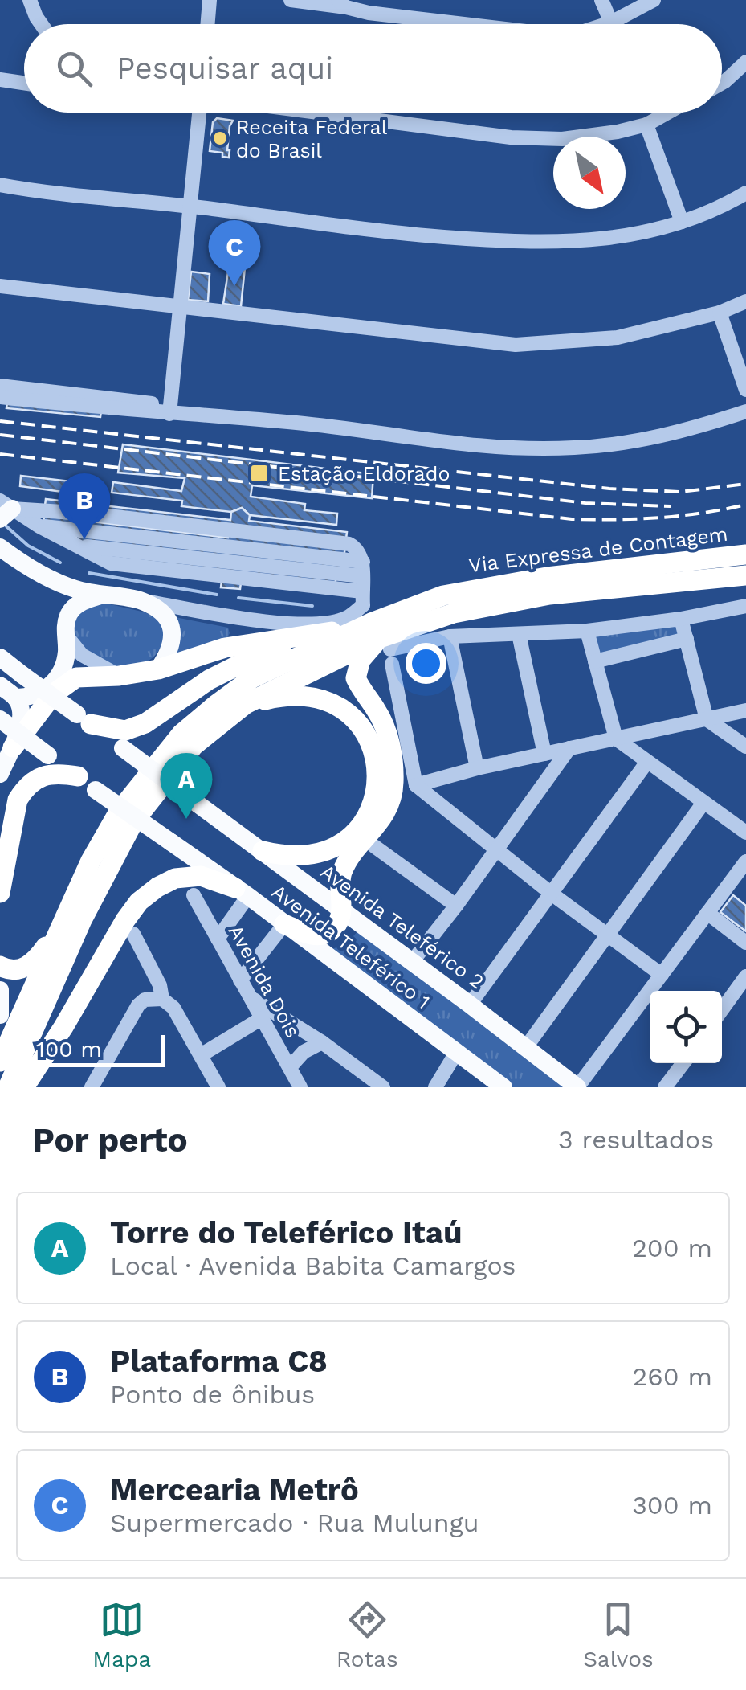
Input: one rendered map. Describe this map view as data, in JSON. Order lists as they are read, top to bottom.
{
  "streets": {
    "highway": ["Via Expressa de Contagem"],
    "main road": ["Avenida Teleférico 2", "Avenida Teleférico 1"],
    "street": ["Avenida Dois"]
  },
  "places": {
    "other": ["Receita Federal do Brasil"],
    "transit": ["Estação Eldorado"]
  },
  "scale_bar": "100 m",
  "north": "bottom right",
  "page": {
    "search": "Pesquisar aqui",
    "pins": ["C", "B", "A"],
    "scale": "100 m",
    "heading": ["Por perto", "3 resultados"],
    "list": [
      {
        "mark": "A",
        "name": "Torre do Teleférico Itaú",
        "note": "Local · Avenida Babita Camargos",
        "value": "200 m"
      },
      {
        "mark": "B",
        "name": "Plataforma C8",
        "note": "Ponto de ônibus",
        "value": "260 m"
      },
      {
        "mark": "C",
        "name": "Mercearia Metrô",
        "note": "Supermercado · Rua Mulungu",
        "value": "300 m"
      }
    ],
    "nav": ["Mapa", "Rotas", "Salvos"]
  }
}
